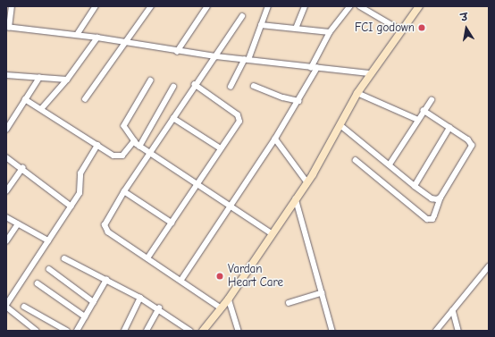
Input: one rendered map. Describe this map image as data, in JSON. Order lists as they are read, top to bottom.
{
  "places": ["FCI godown", "Vardan Heart Care"],
  "north": "top"
}
